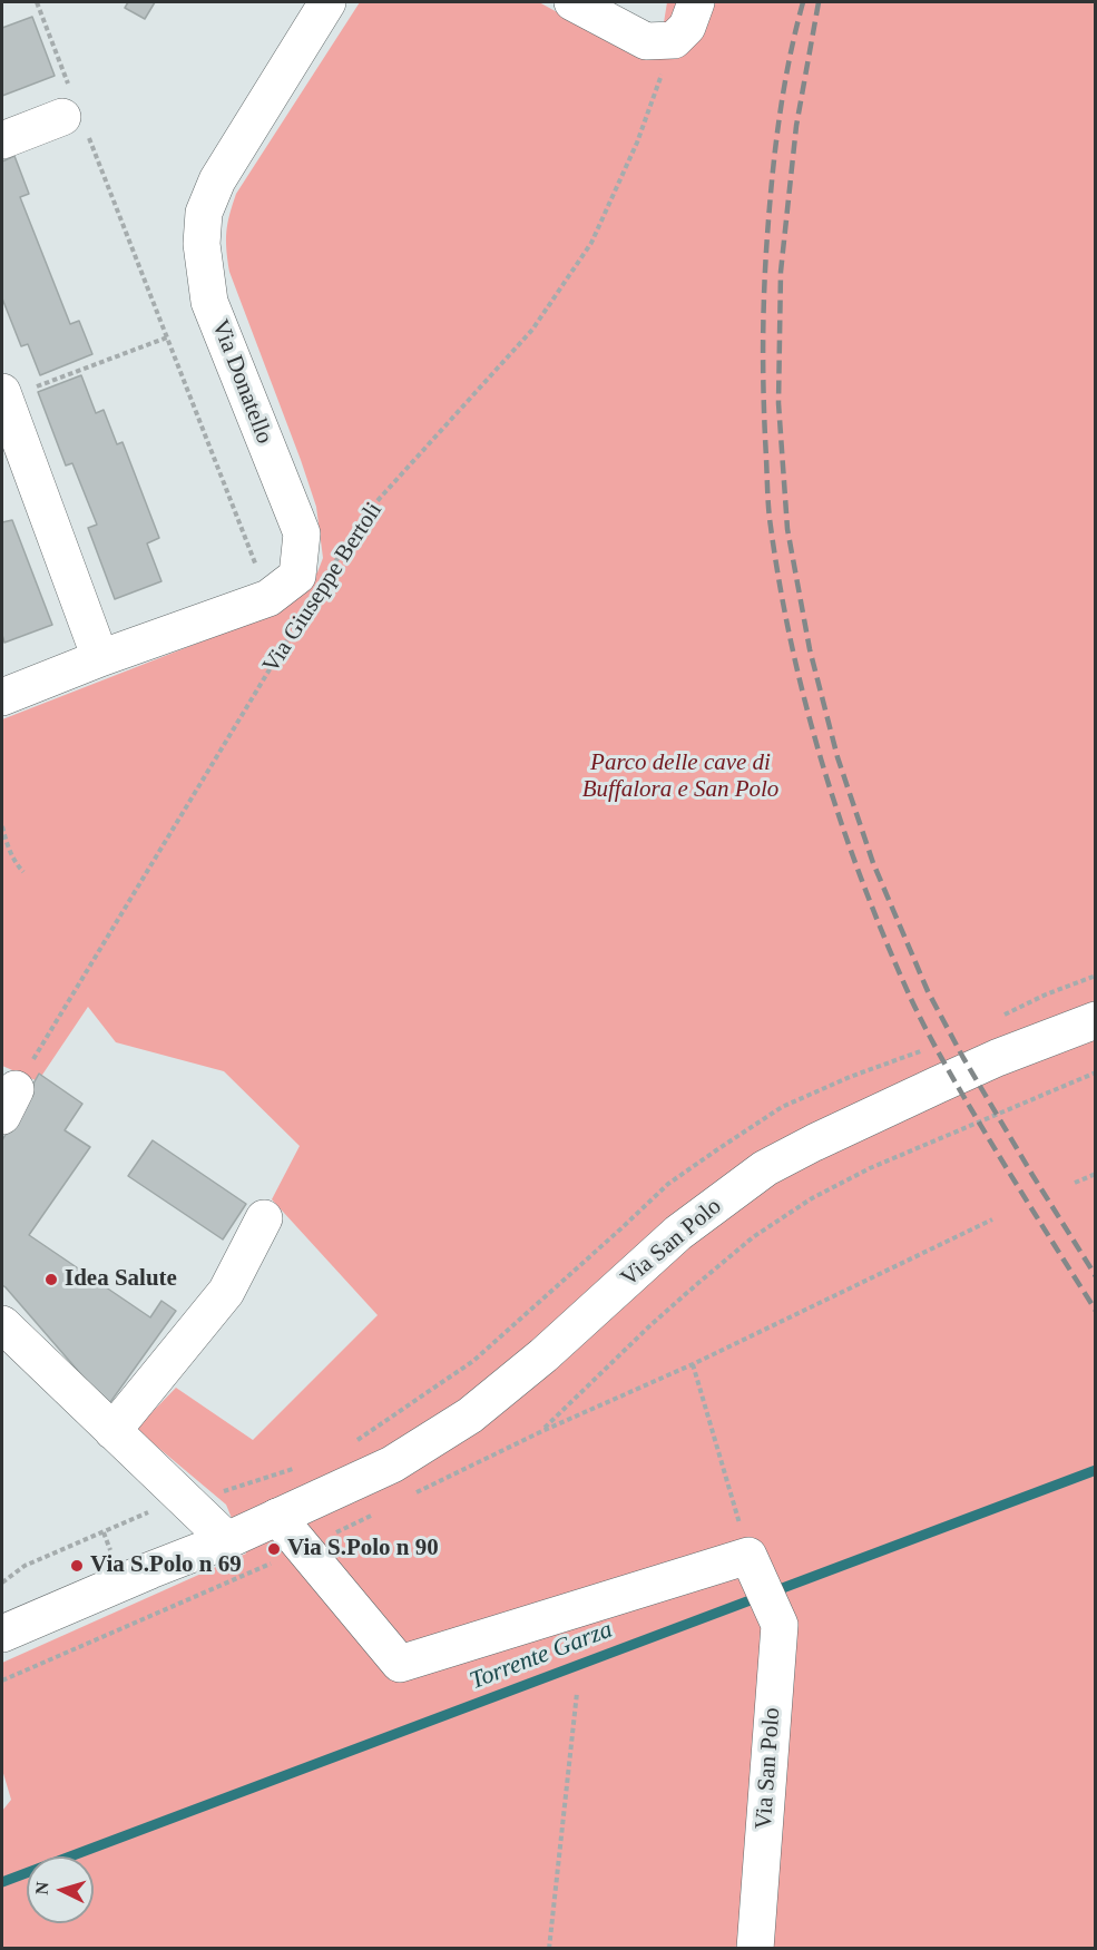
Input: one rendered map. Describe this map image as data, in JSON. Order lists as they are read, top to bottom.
{
  "streets": {
    "street": ["Via Donatello", "Via San Polo"],
    "path": ["Via Giuseppe Bertoli"]
  },
  "water": ["Torrente Garza"],
  "parks": ["Parco delle cave di Buffalora e San Polo"],
  "places": ["Idea Salute", "Via S.Polo n 90", "Via S.Polo n 69"],
  "north": "left"
}
